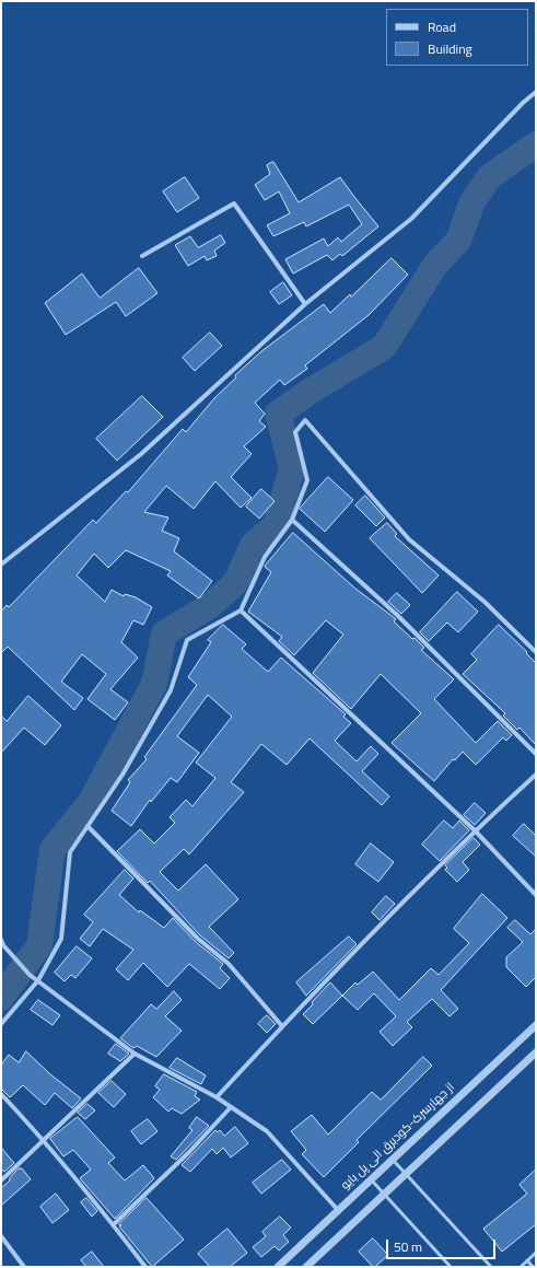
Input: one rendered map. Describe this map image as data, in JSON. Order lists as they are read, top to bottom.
{
  "streets": {
    "street": ["از جهارسرک-کودبرق الی پل بایو"]
  },
  "legend": ["Road", "Building"],
  "scale_bar": "50 m"
}
